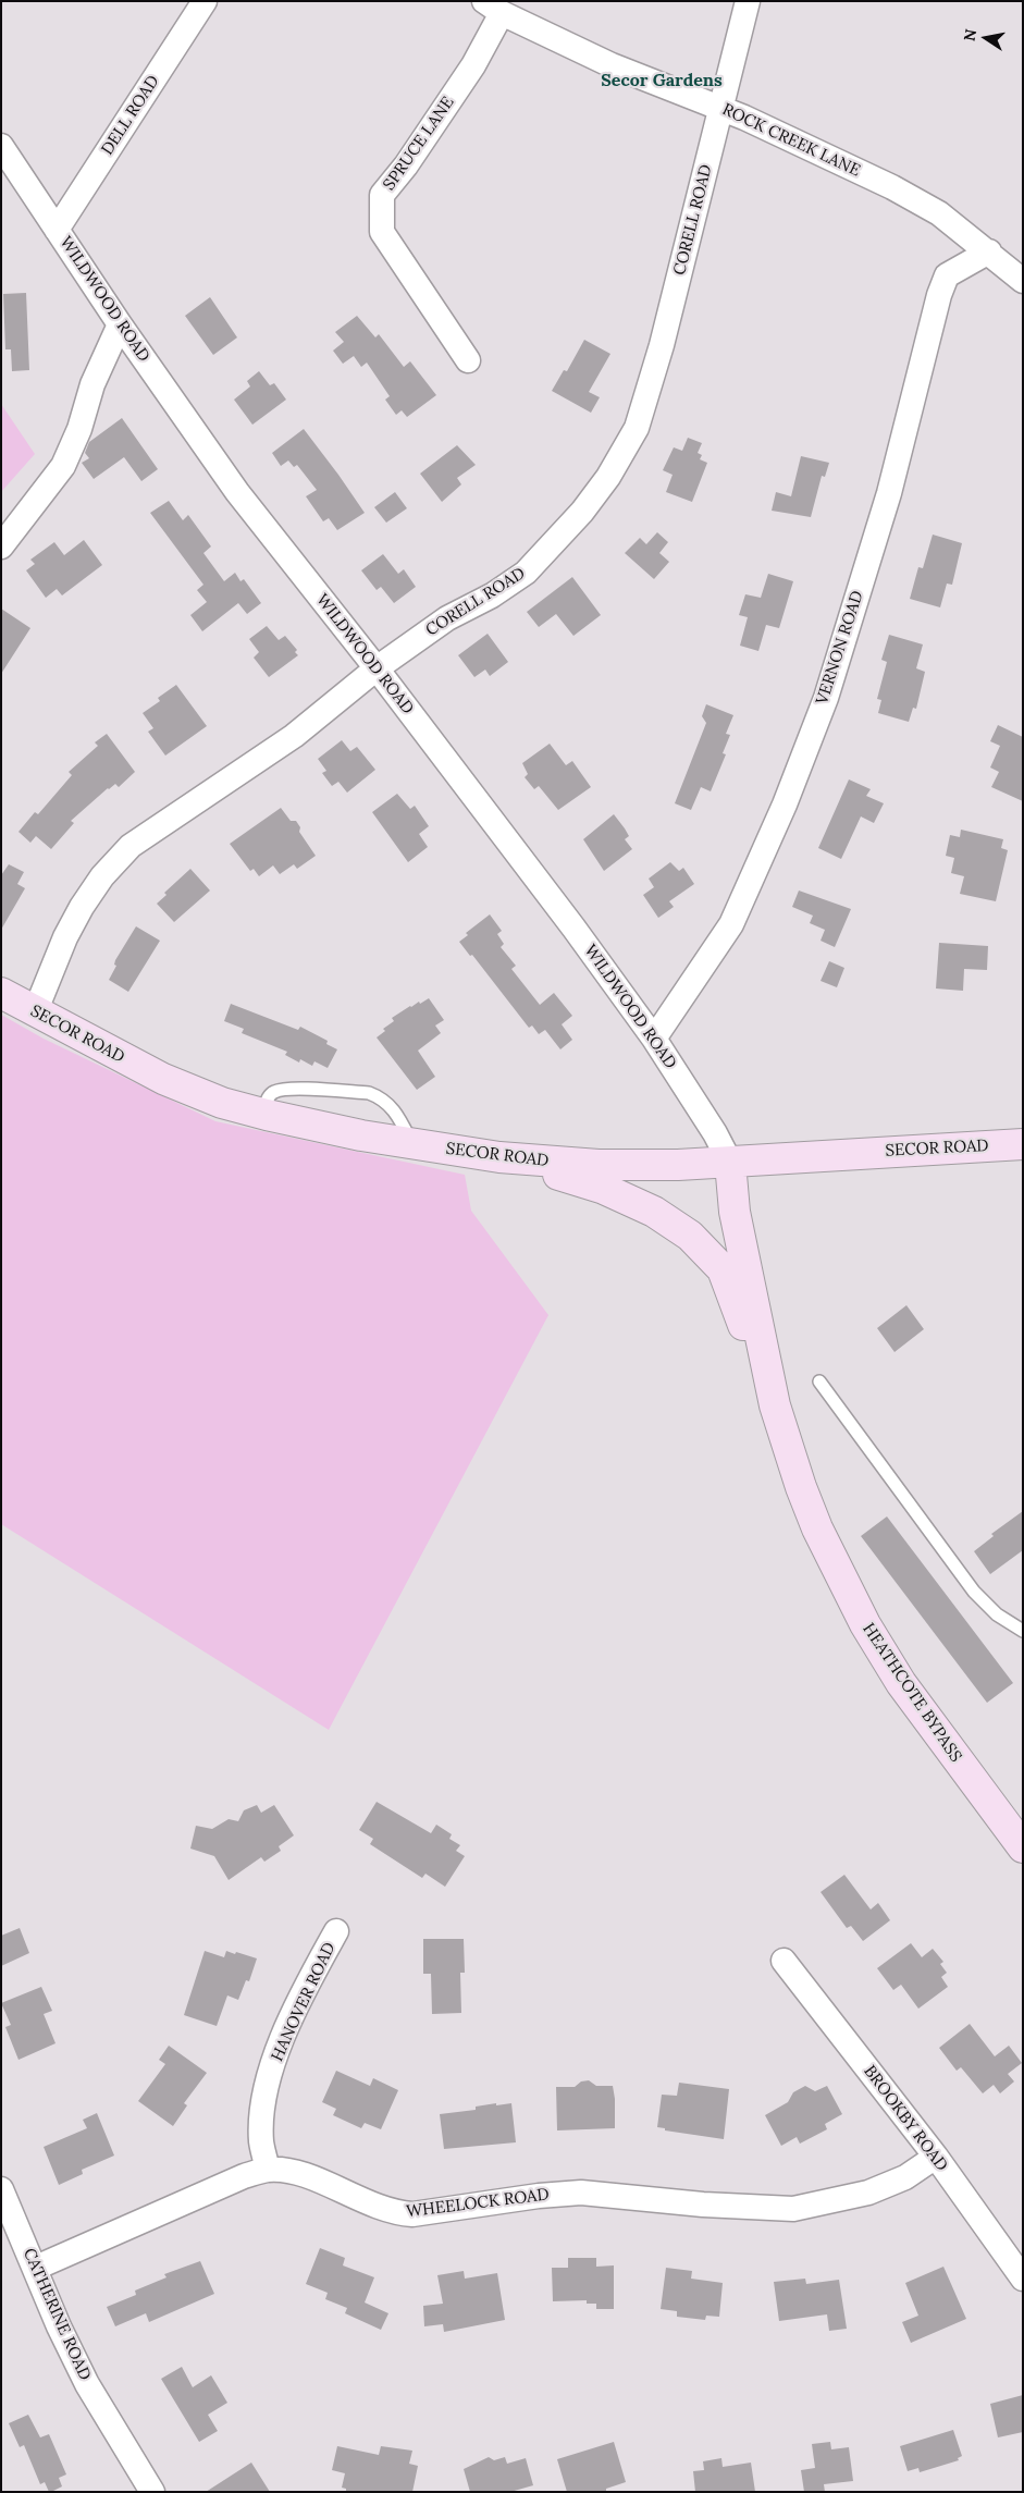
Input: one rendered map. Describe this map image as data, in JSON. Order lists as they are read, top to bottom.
{
  "streets": {
    "main road": ["SECOR ROAD", "HEATHCOTE BYPASS"],
    "street": [
      "DELL ROAD",
      "ROCK CREEK LANE",
      "SPRUCE LANE",
      "CORELL ROAD",
      "WILDWOOD ROAD",
      "VERNON ROAD",
      "HANOVER ROAD",
      "BROOKBY ROAD",
      "WHEELOCK ROAD",
      "CATHERINE ROAD"
    ]
  },
  "crossings": [
    ["DELL ROAD", "WILDWOOD ROAD"],
    ["ROCK CREEK LANE", "SPRUCE LANE"],
    ["ROCK CREEK LANE", "CORELL ROAD"],
    ["ROCK CREEK LANE", "VERNON ROAD"],
    ["CORELL ROAD", "WILDWOOD ROAD"],
    ["CORELL ROAD", "SECOR ROAD"],
    ["WILDWOOD ROAD", "VERNON ROAD"],
    ["WILDWOOD ROAD", "SECOR ROAD"],
    ["HANOVER ROAD", "WHEELOCK ROAD"],
    ["BROOKBY ROAD", "WHEELOCK ROAD"],
    ["WHEELOCK ROAD", "CATHERINE ROAD"]
  ],
  "districts": ["Secor Gardens"],
  "north": "left"
}
